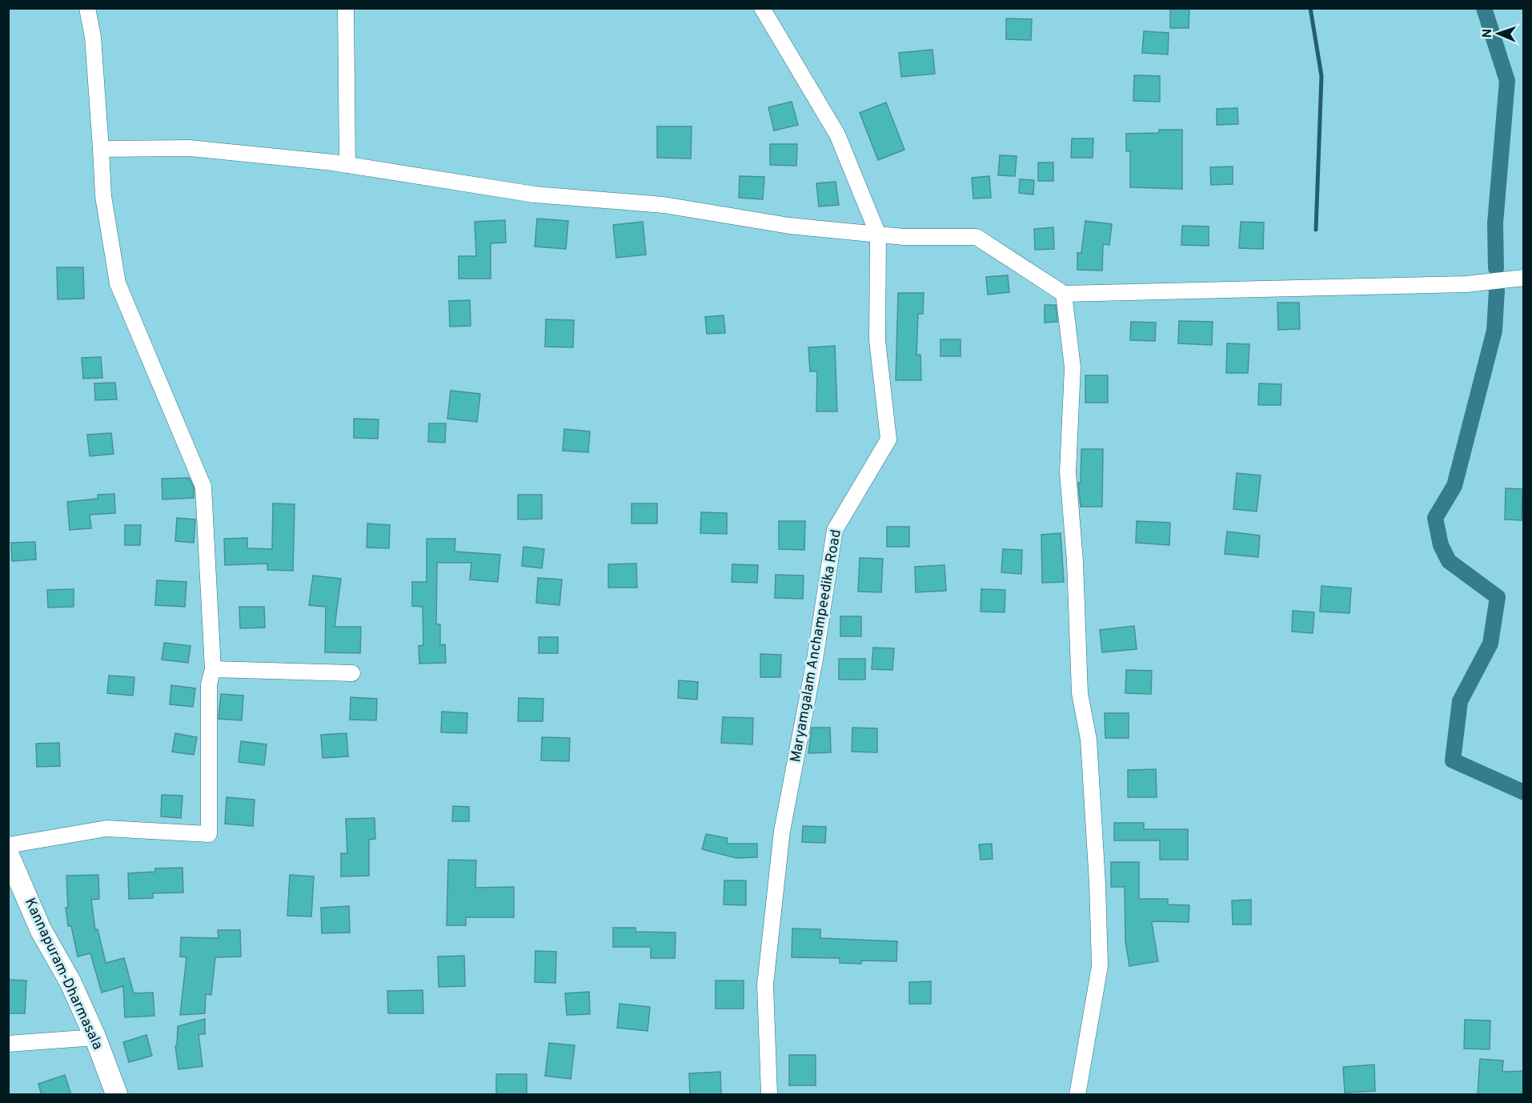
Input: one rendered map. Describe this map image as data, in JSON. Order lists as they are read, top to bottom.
{
  "streets": {
    "main road": ["Kannapuram-Dharmasala"],
    "street": ["Maryamgalam Anchampeedika Road"]
  },
  "north": "left"
}
